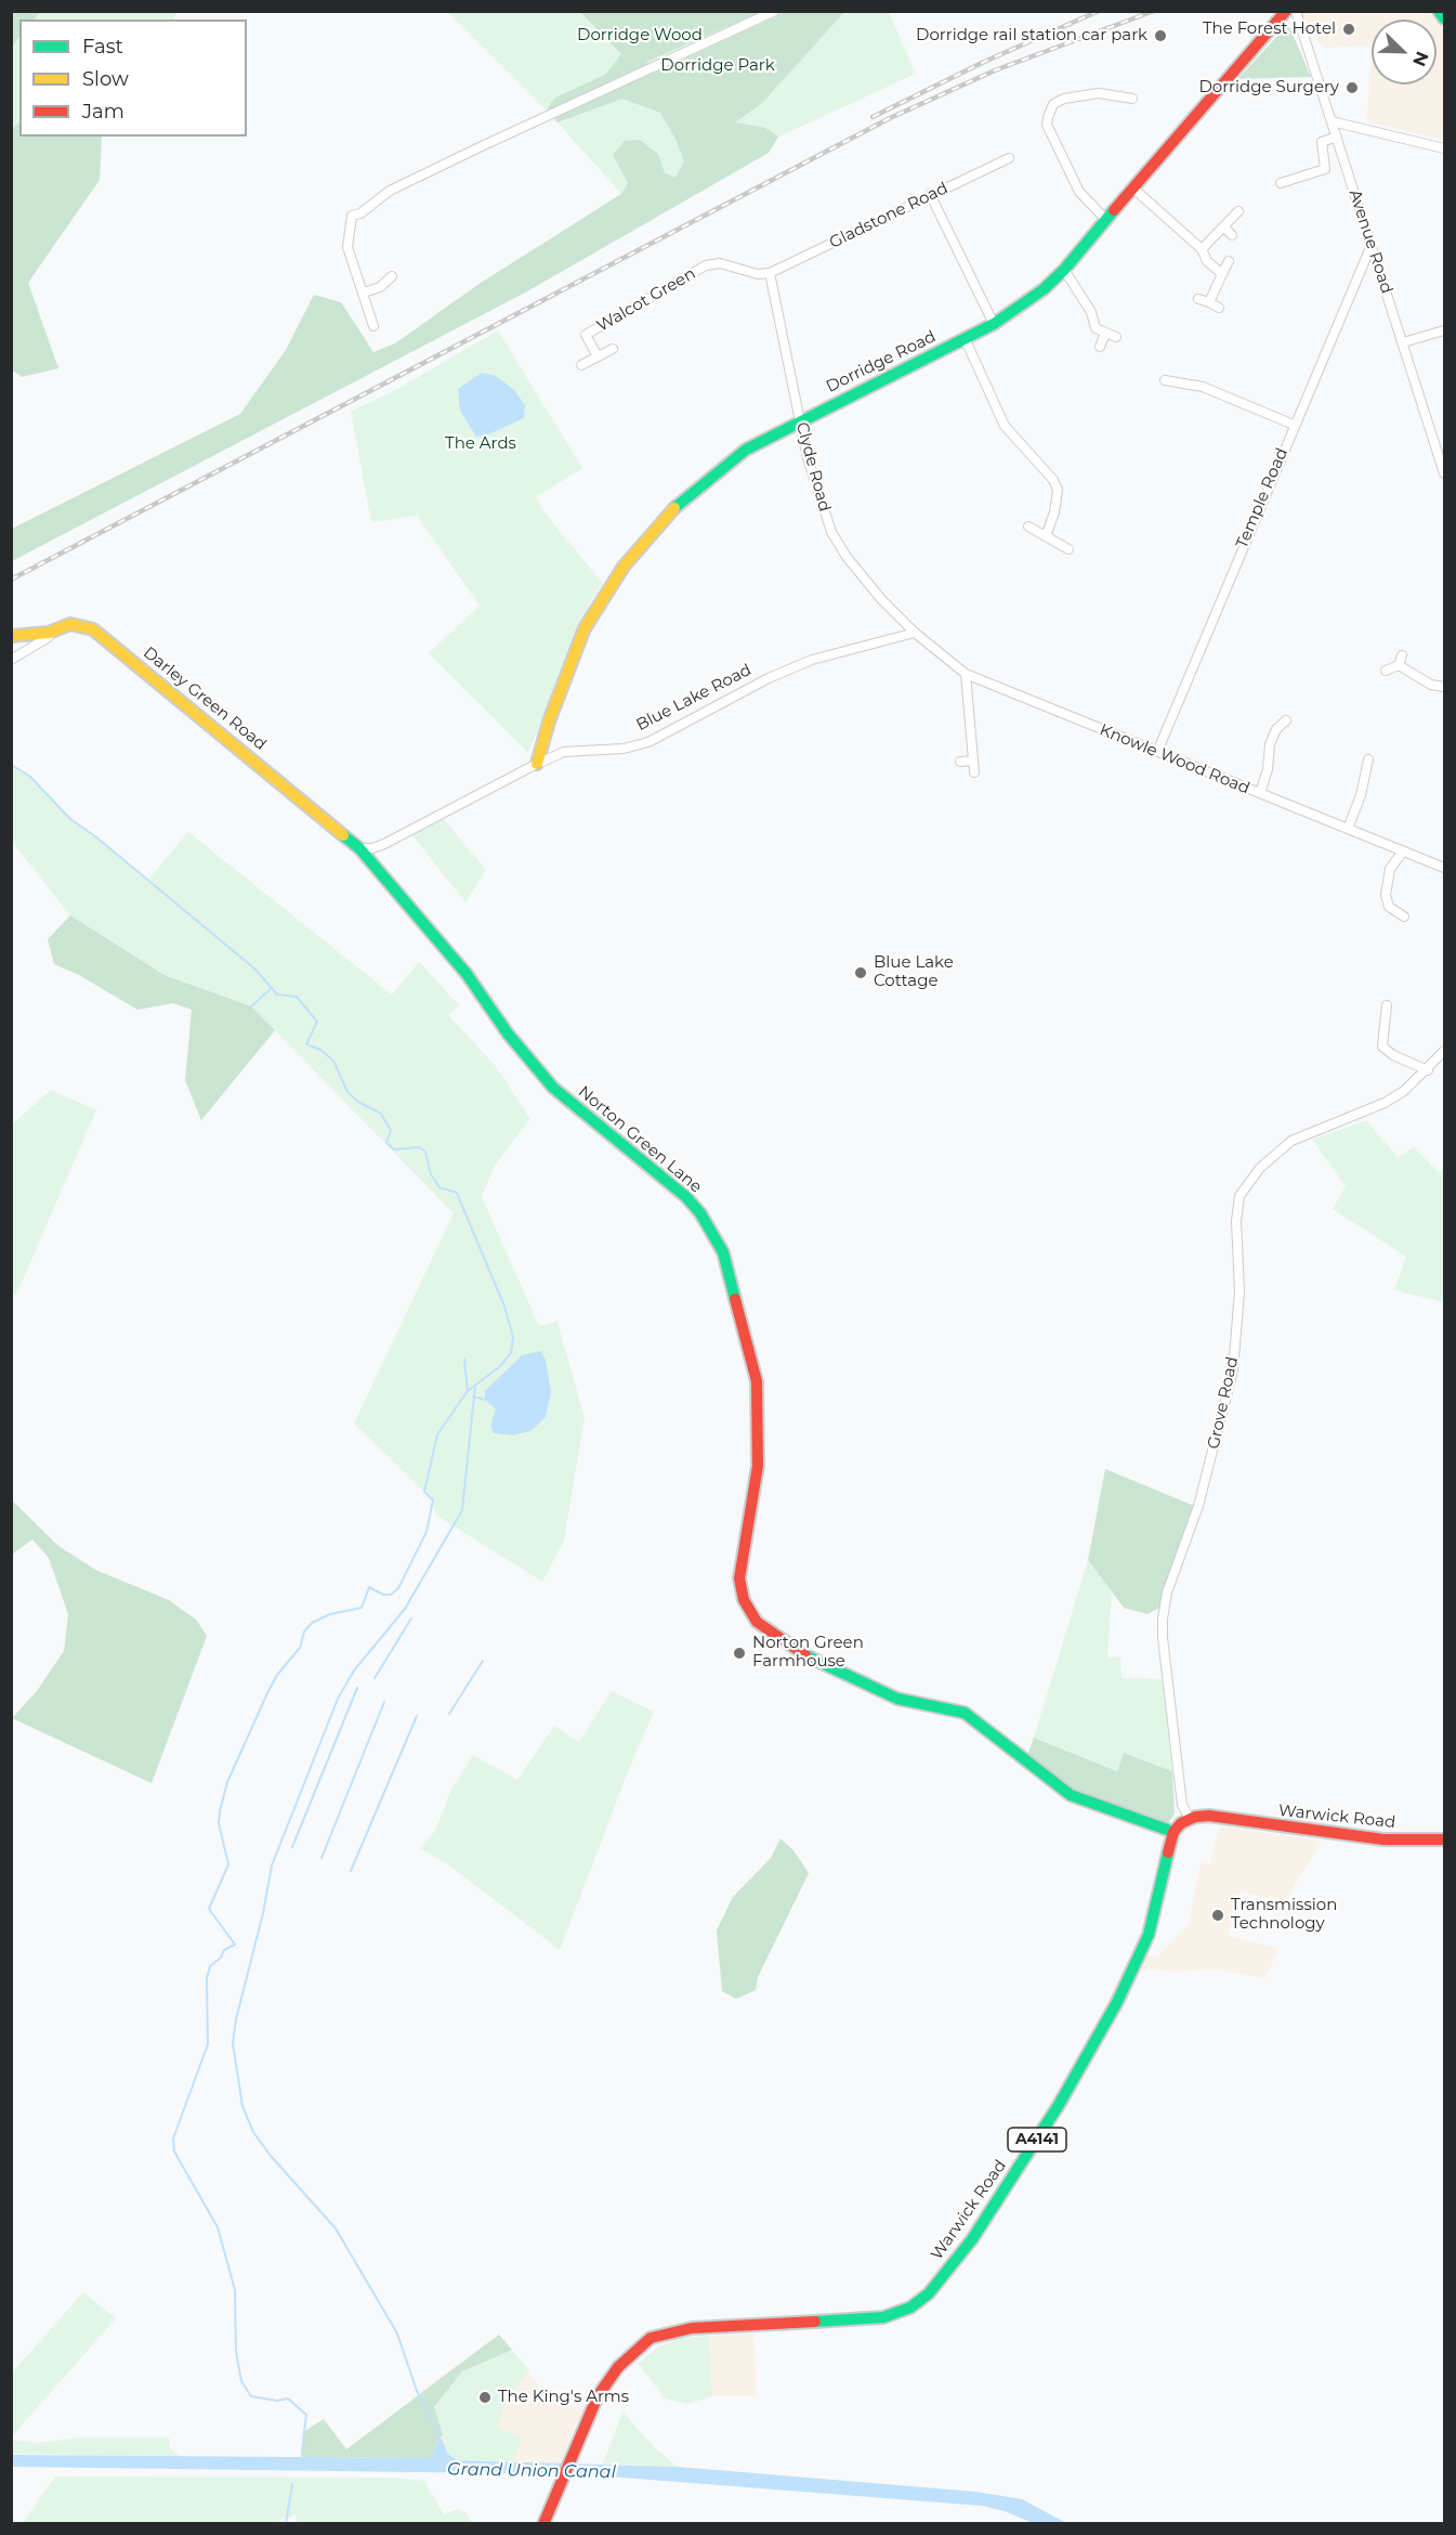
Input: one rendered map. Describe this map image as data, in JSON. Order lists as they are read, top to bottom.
{
  "streets": {
    "street": [
      "Gladstone Road",
      "Avenue Road",
      "Walcot Green",
      "Dorridge Road",
      "Clyde Road",
      "Temple Road",
      "Blue Lake Road",
      "Darley Green Road",
      "Knowle Wood Road",
      "Norton Green Lane",
      "Grove Road",
      "Warwick Road",
      "A4141"
    ]
  },
  "crossings": [
    ["Gladstone Road", "Walcot Green"],
    ["Gladstone Road", "Clyde Road"],
    ["Avenue Road", "Temple Road"],
    ["Walcot Green", "Clyde Road"],
    ["Dorridge Road", "Clyde Road"],
    ["Dorridge Road", "Blue Lake Road"],
    ["Clyde Road", "Blue Lake Road"],
    ["Clyde Road", "Knowle Wood Road"],
    ["Temple Road", "Knowle Wood Road"],
    ["Blue Lake Road", "Darley Green Road"],
    ["Blue Lake Road", "Knowle Wood Road"],
    ["Blue Lake Road", "Norton Green Lane"],
    ["Darley Green Road", "Norton Green Lane"],
    ["Norton Green Lane", "Warwick Road"],
    ["Grove Road", "Warwick Road"]
  ],
  "water": ["Grand Union Canal"],
  "parks": ["Dorridge Wood", "Dorridge Park", "The Ards"],
  "places": [
    "The Forest Hotel",
    "Dorridge rail station car park",
    "Dorridge Surgery",
    "Blue Lake Cottage",
    "Norton Green Farmhouse",
    "Transmission Technology",
    "The King's Arms"
  ],
  "legend": ["Fast", "Slow", "Jam"],
  "north": "bottom right"
}
